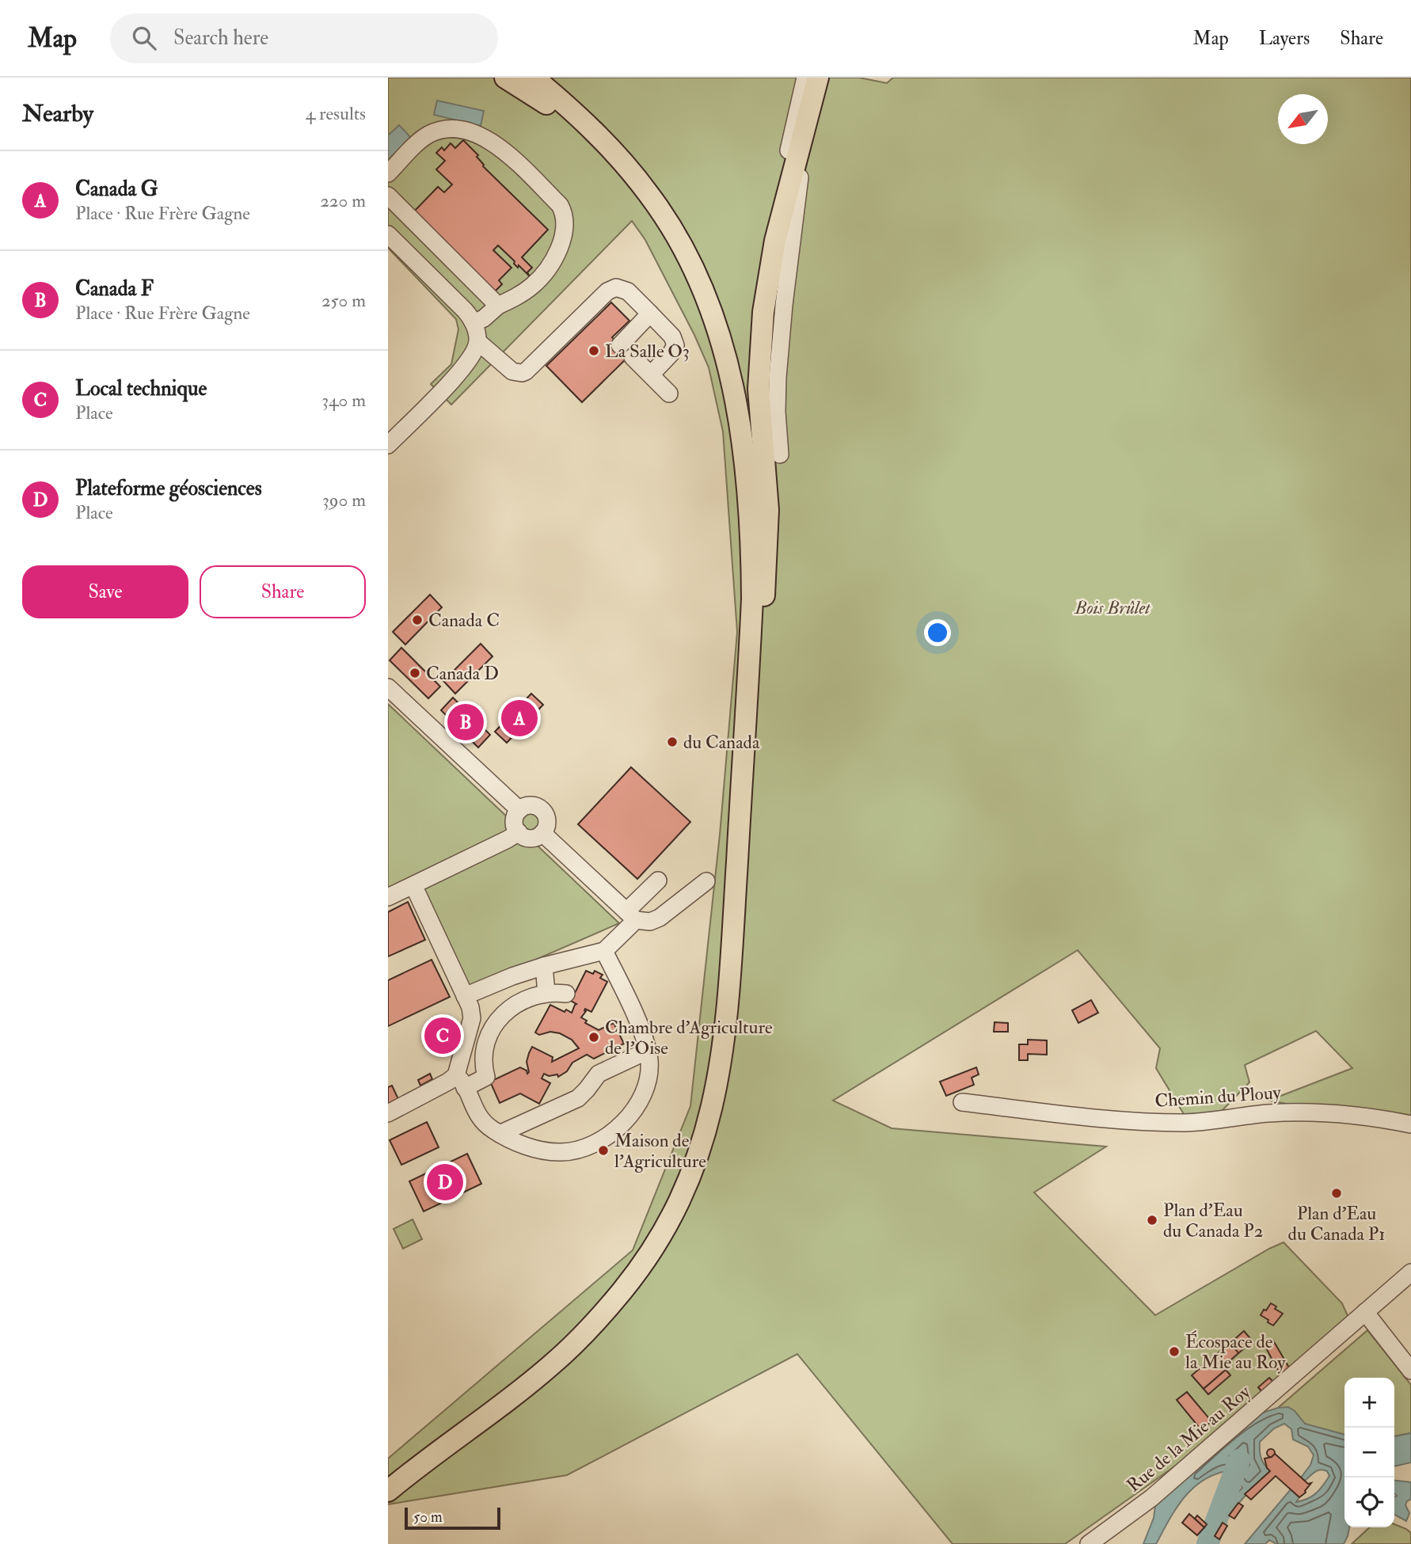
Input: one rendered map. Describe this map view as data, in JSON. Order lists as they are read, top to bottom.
{
  "streets": {
    "street": ["Chemin du Plouy", "Rue de la Mie au Roy"]
  },
  "parks": ["Bois Brûlet"],
  "places": [
    "La Salle O3",
    "Canada C",
    "Canada D",
    "du Canada",
    "Chambre d'Agriculture de l'Oise",
    "Maison de l'Agriculture",
    "Plan d'Eau du Canada P1",
    "Plan d'Eau du Canada P2",
    "Écospace de la Mie au Roy"
  ],
  "scale_bar": "50 m",
  "north": "bottom left",
  "page": {
    "header": "Map",
    "search": "Search here",
    "nav": ["Map", "Layers", "Share"],
    "heading": ["Nearby", "4 results"],
    "list": [
      {
        "mark": "A",
        "name": "Canada G",
        "note": "Place · Rue Frère Gagne",
        "value": "220 m"
      },
      {
        "mark": "B",
        "name": "Canada F",
        "note": "Place · Rue Frère Gagne",
        "value": "250 m"
      },
      {
        "mark": "C",
        "name": "Local technique",
        "note": "Place",
        "value": "340 m"
      },
      {
        "mark": "D",
        "name": "Plateforme géosciences",
        "note": "Place",
        "value": "390 m"
      }
    ],
    "buttons": ["Save", "Share"],
    "pins": [
      "A",
      "B",
      "C",
      "D"
    ],
    "map_buttons": ["+", "−"],
    "scale": "50 m"
  }
}
